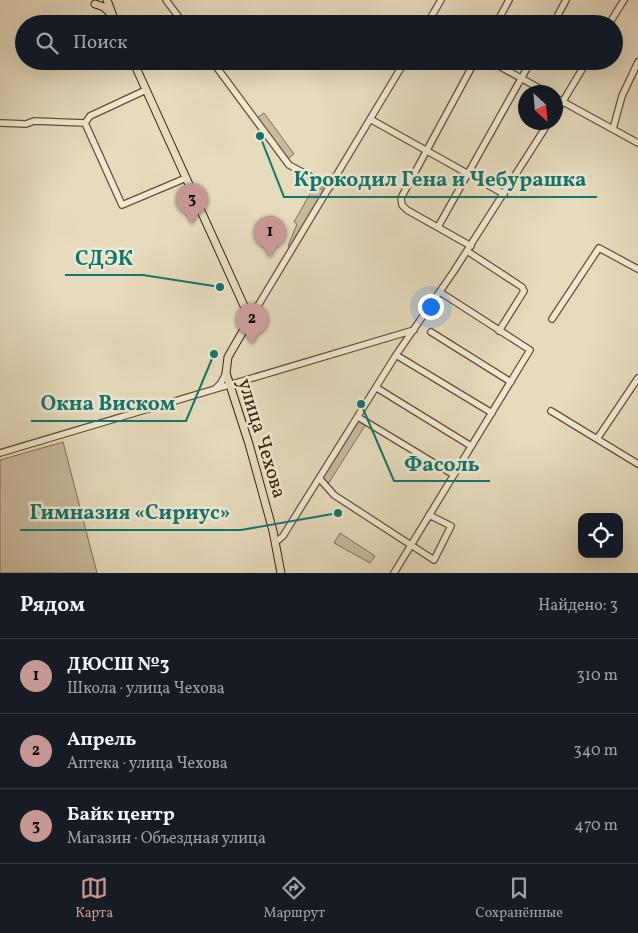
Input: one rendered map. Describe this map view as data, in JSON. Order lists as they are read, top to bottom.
{
  "streets": {
    "main road": ["улица Чехова"]
  },
  "places": [
    "Крокодил Гена и Чебурашка",
    "СДЭК",
    "Окна Виском",
    "Фасоль",
    "Гимназия «Сириус»"
  ],
  "north": "bottom right",
  "page": {
    "search": "Поиск",
    "pins": ["3", "1", "2"],
    "heading": ["Рядом", "Найдено: 3"],
    "list": [
      {
        "mark": "1",
        "name": "ДЮСШ №3",
        "note": "Школа · улица Чехова",
        "value": "310 m"
      },
      {
        "mark": "2",
        "name": "Апрель",
        "note": "Аптека · улица Чехова",
        "value": "340 m"
      },
      {
        "mark": "3",
        "name": "Байк центр",
        "note": "Магазин · Объездная улица",
        "value": "470 m"
      }
    ],
    "nav": ["Карта", "Маршрут", "Сохранённые"]
  }
}
